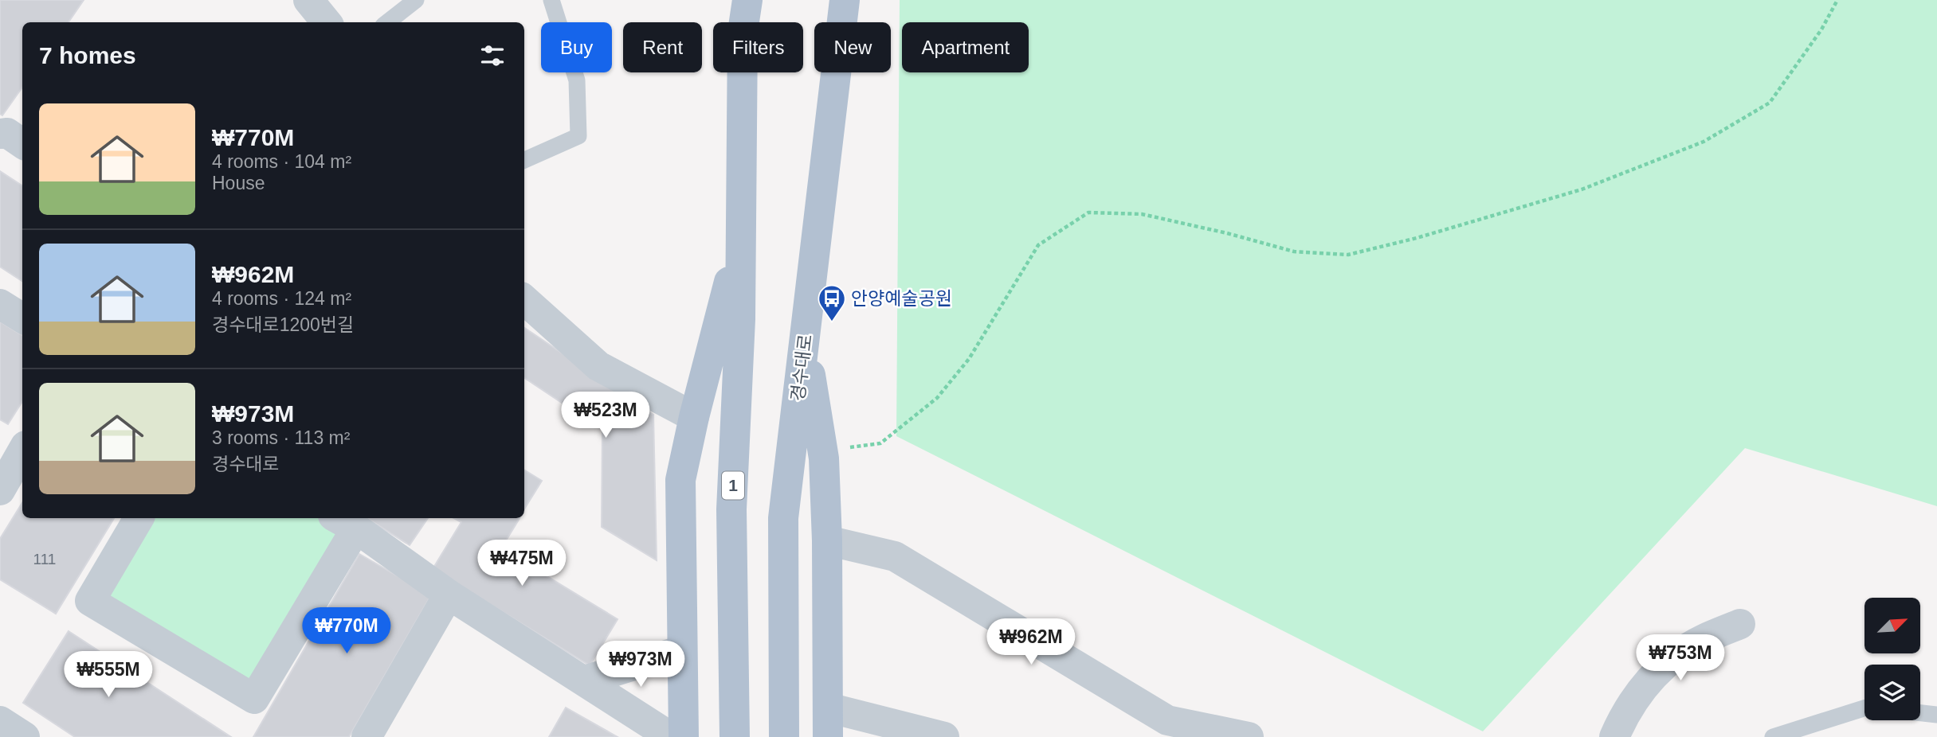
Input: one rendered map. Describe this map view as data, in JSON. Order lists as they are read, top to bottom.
{
  "streets": {
    "main road": ["경수대로", "1"]
  },
  "places": {
    "bus stop": ["안양예술공원"]
  },
  "house_numbers": ["111"],
  "north": "top right",
  "page": {
    "chip": [
      "Buy",
      "Rent",
      "Filters",
      "New",
      "Apartment"
    ],
    "heading": "7 homes",
    "list": [
      {
        "name": "₩770M",
        "note": "4 rooms · 104 m² · House"
      },
      {
        "name": "₩962M",
        "note": "4 rooms · 124 m² · 경수대로1200번길"
      },
      {
        "name": "₩973M",
        "note": "3 rooms · 113 m² · 경수대로"
      }
    ],
    "price": [
      "₩523M",
      "₩475M",
      "₩770M",
      "₩962M",
      "₩753M",
      "₩973M",
      "₩555M"
    ]
  }
}
